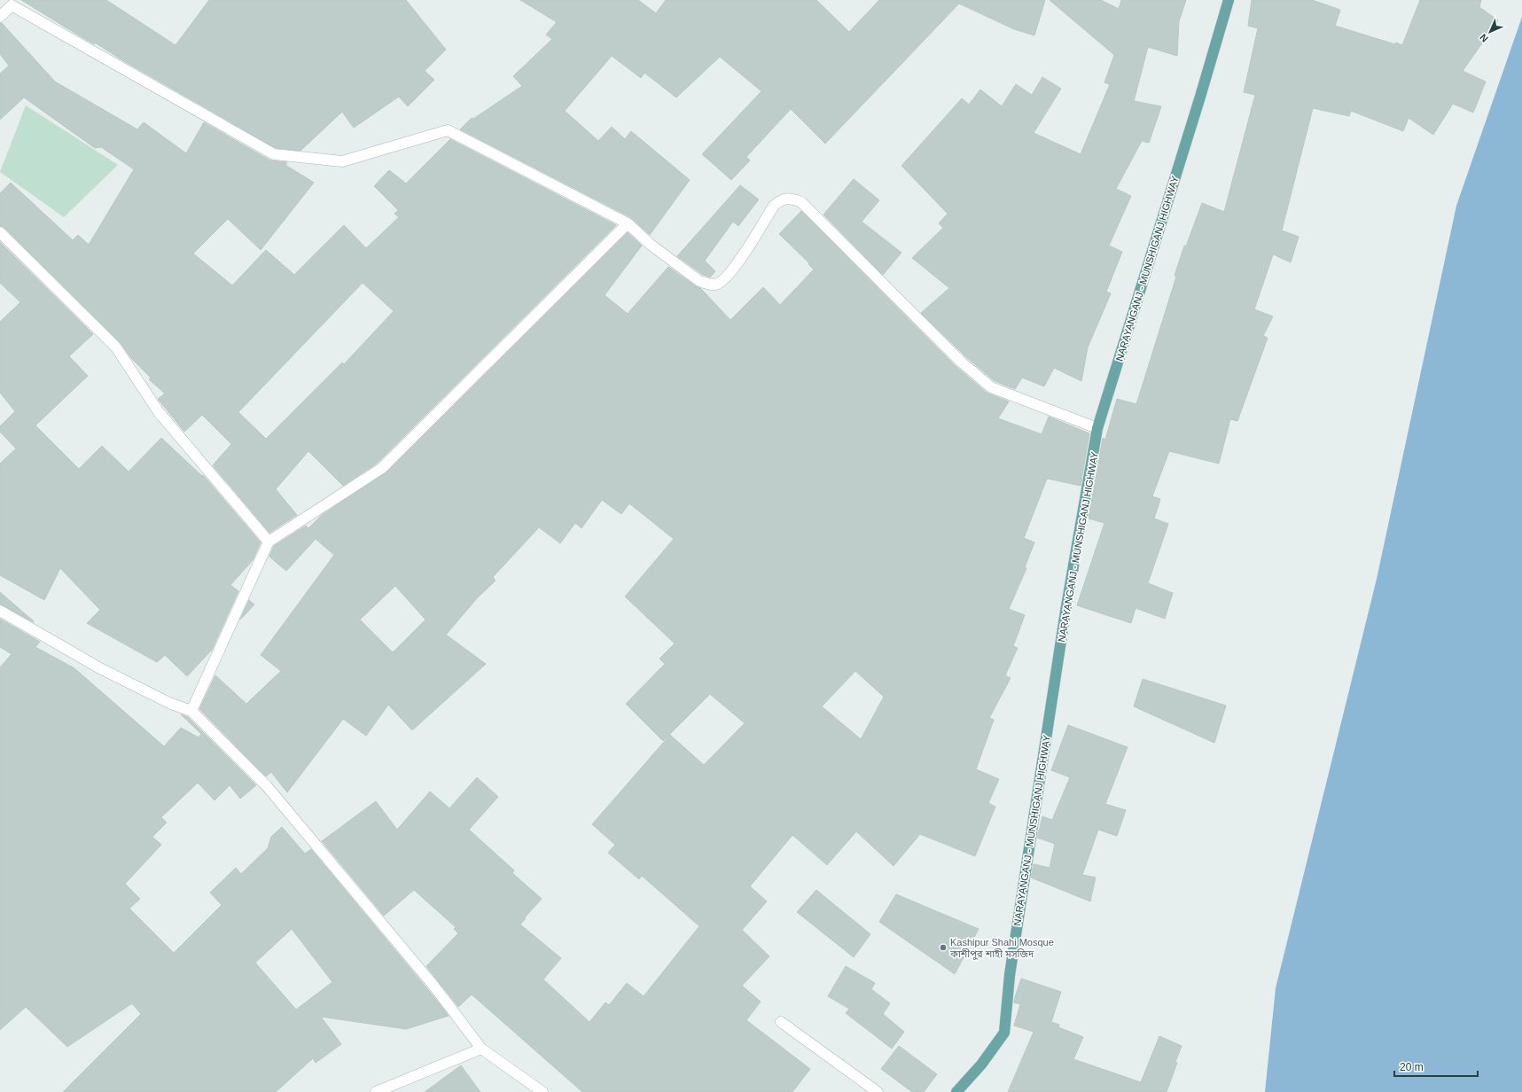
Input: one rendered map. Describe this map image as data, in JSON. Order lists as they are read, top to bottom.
{
  "streets": {
    "main road": ["NARAYANGANJ - MUNSHIGANJ HIGHWAY"]
  },
  "places": ["Kashipur Shahi Mosque কাশীপুর শাহী মসজিদ"],
  "scale_bar": "20 m",
  "north": "bottom left"
}
